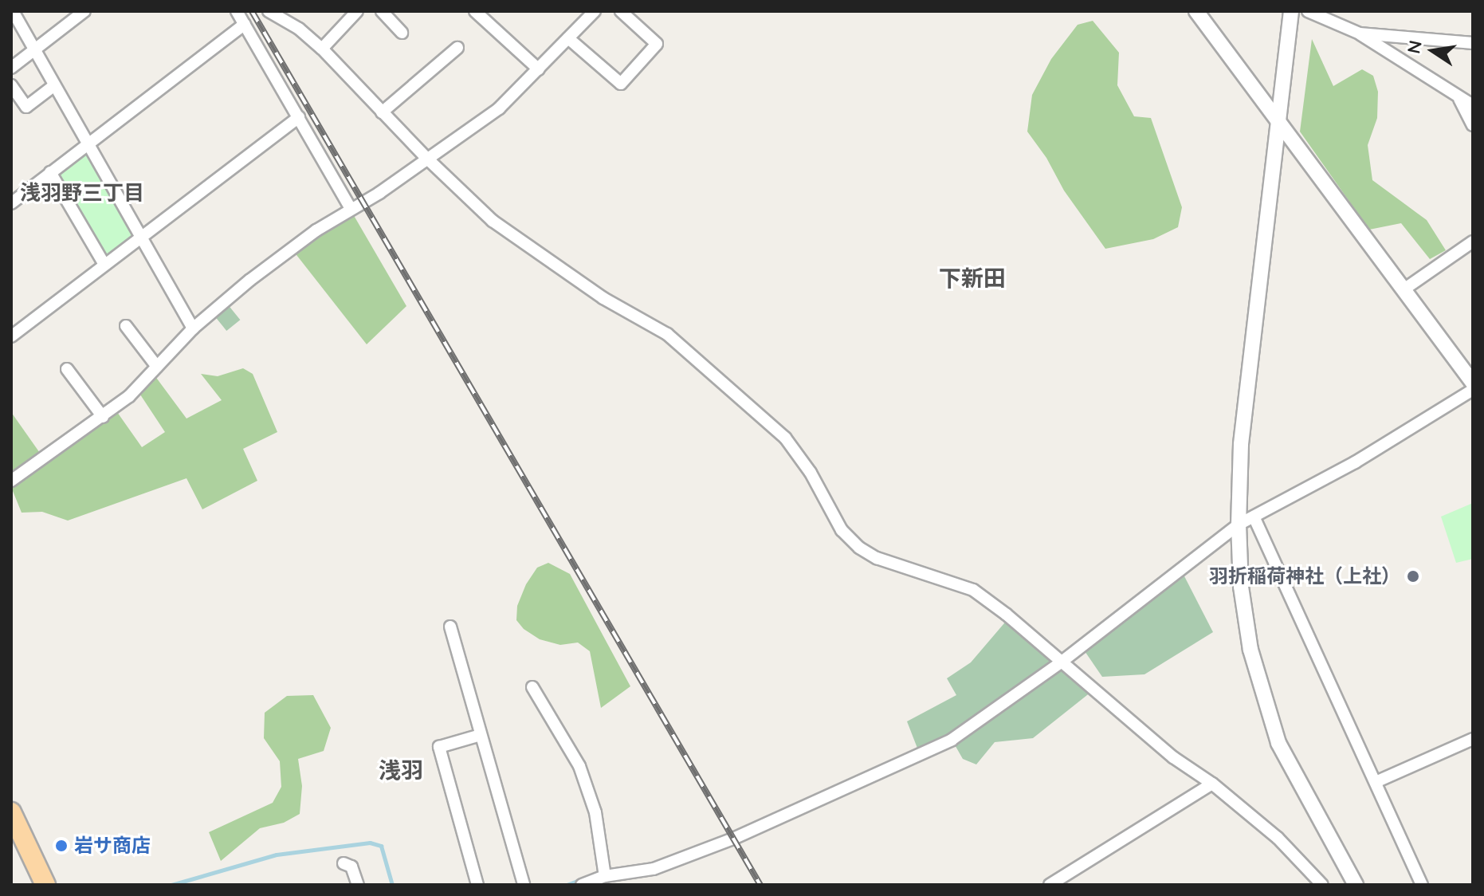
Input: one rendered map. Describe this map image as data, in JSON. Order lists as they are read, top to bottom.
{
  "districts": ["浅羽野三丁目", "下新田", "浅羽"],
  "places": ["羽折稲荷神社（上社）", "岩サ商店"],
  "north": "left"
}
